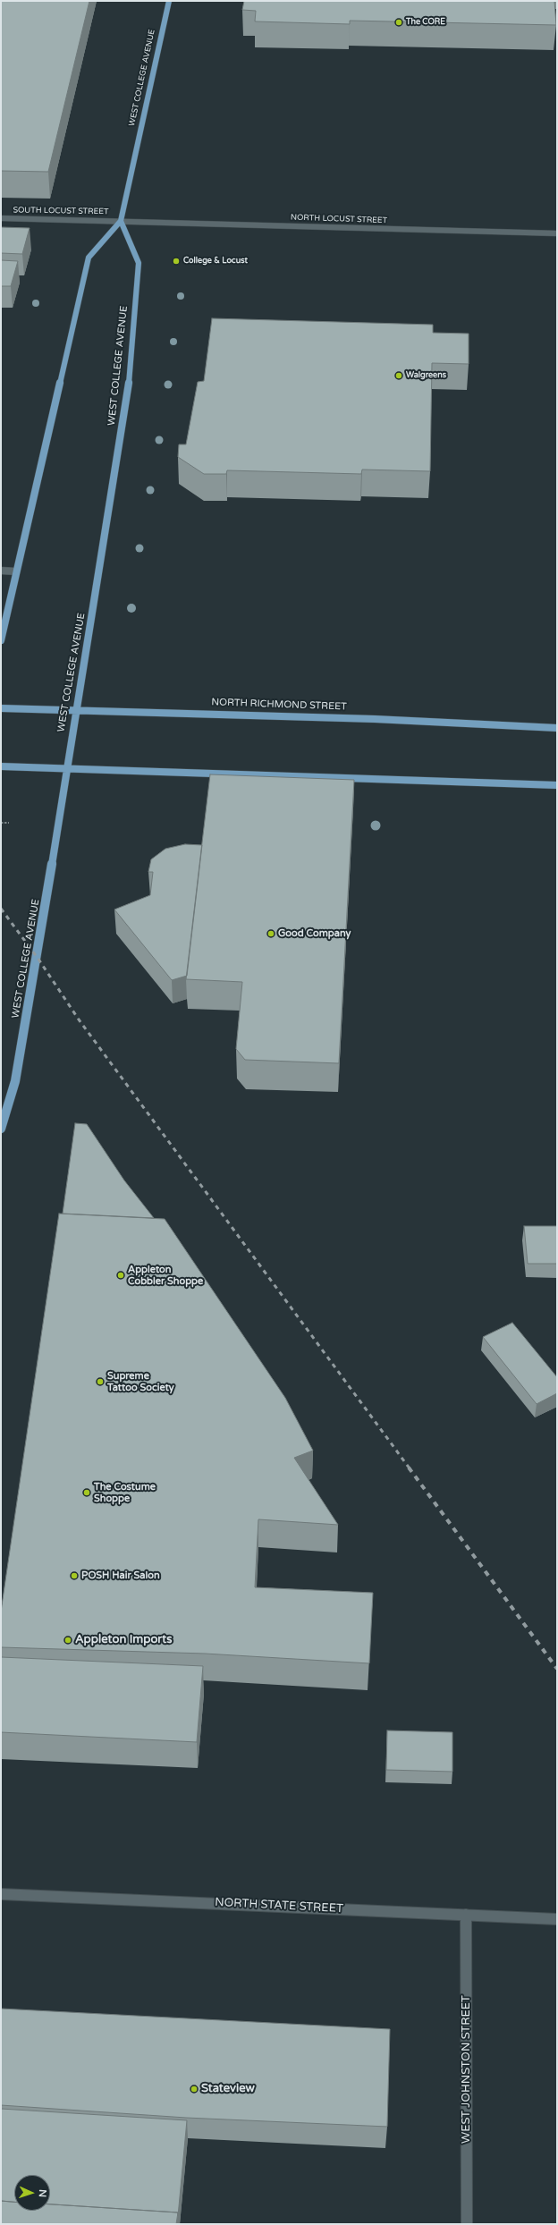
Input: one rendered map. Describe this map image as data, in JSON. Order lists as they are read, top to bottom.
{
  "streets": {
    "main road": ["WEST COLLEGE AVENUE", "NORTH RICHMOND STREET"],
    "street": [
      "SOUTH LOCUST STREET",
      "NORTH LOCUST STREET",
      "NORTH STATE STREET",
      "WEST JOHNSTON STREET"
    ]
  },
  "crossings": [
    ["WEST COLLEGE AVENUE", "SOUTH LOCUST STREET"],
    ["WEST COLLEGE AVENUE", "NORTH LOCUST STREET"],
    ["WEST COLLEGE AVENUE", "NORTH RICHMOND STREET"],
    ["SOUTH LOCUST STREET", "NORTH LOCUST STREET"],
    ["NORTH STATE STREET", "WEST JOHNSTON STREET"]
  ],
  "places": [
    "The CORE",
    "College & Locust",
    "Walgreens",
    "Good Company",
    "Appleton Cobbler Shoppe",
    "Supreme Tattoo Society",
    "The Costume Shoppe",
    "POSH Hair Salon",
    "Appleton Imports",
    "Stateview"
  ],
  "north": "right"
}
